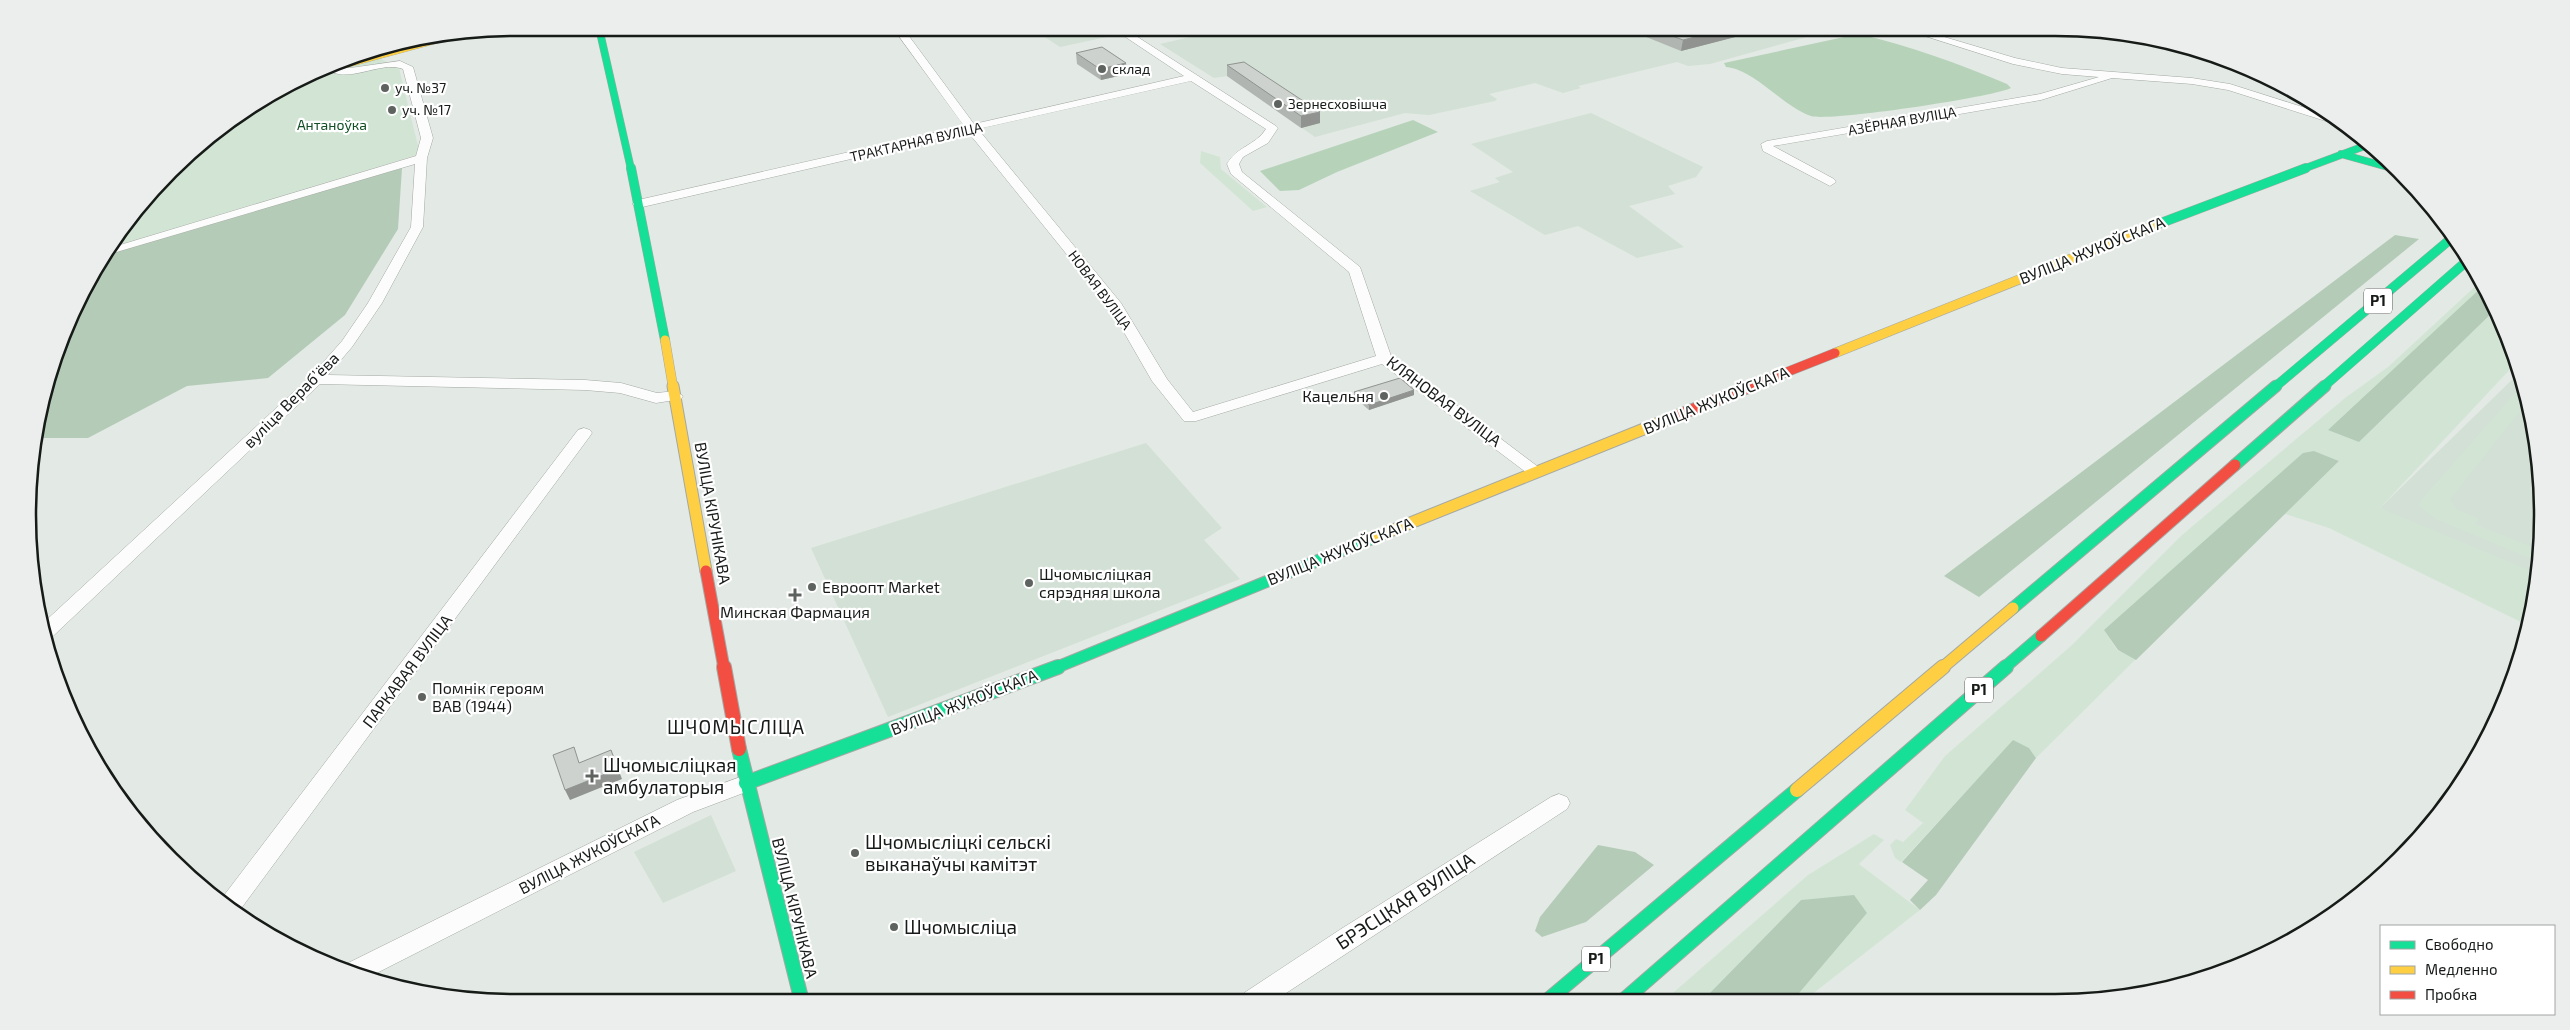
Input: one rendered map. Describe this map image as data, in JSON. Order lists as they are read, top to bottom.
{
  "streets": {
    "main road": ["ВУЛІЦА ЖУКОЎСКАГА", "Р1", "ВУЛІЦА КІРУНІКАВА"],
    "street": [
      "АЗЁРНАЯ ВУЛІЦА",
      "ТРАКТАРНАЯ ВУЛІЦА",
      "НОВАЯ ВУЛІЦА",
      "вуліца Верабʼёва",
      "КЛЯНОВАЯ ВУЛІЦА",
      "ПАРКАВАЯ ВУЛІЦА",
      "БРЭСЦКАЯ ВУЛІЦА"
    ]
  },
  "crossings": [
    ["ТРАКТАРНАЯ ВУЛІЦА", "НОВАЯ ВУЛІЦА"],
    ["ТРАКТАРНАЯ ВУЛІЦА", "КЛЯНОВАЯ ВУЛІЦА"],
    ["ТРАКТАРНАЯ ВУЛІЦА", "ВУЛІЦА КІРУНІКАВА"],
    ["ВУЛІЦА ЖУКОЎСКАГА", "КЛЯНОВАЯ ВУЛІЦА"],
    ["ВУЛІЦА ЖУКОЎСКАГА", "ВУЛІЦА КІРУНІКАВА"],
    ["НОВАЯ ВУЛІЦА", "КЛЯНОВАЯ ВУЛІЦА"]
  ],
  "districts": ["ШЧОМЫСЛІЦА"],
  "parks": ["Антаноўка"],
  "places": {
    "other": [
      "склад",
      "уч. №37",
      "Зернесховішча",
      "уч. №17",
      "Кацельня",
      "Шчомысліцкая сярэдняя школа",
      "Евроопт Market",
      "Помнік героям ВАВ (1944)",
      "Шчомысліцкі сельскі выканаўчы камітэт",
      "Шчомысліца"
    ],
    "health": ["Минская Фармация", "Шчомысліцкая амбулаторыя"]
  },
  "legend": ["Свободно", "Медленно", "Пробка"]
}
